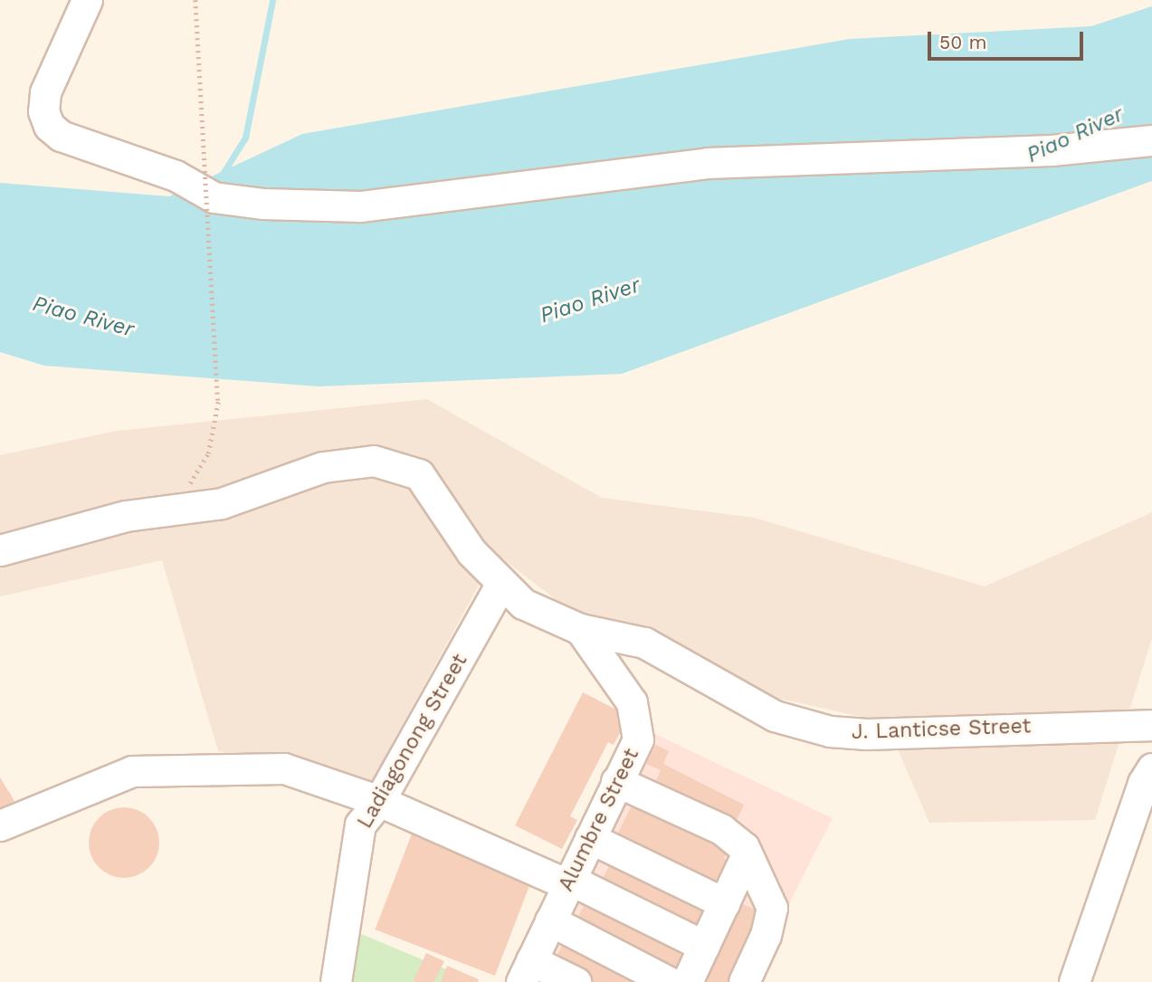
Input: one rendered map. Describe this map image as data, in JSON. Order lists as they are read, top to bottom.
{
  "streets": {
    "street": ["J. Lanticse Street", "Ladiagonong Street", "Alumbre Street"]
  },
  "crossings": [
    ["J. Lanticse Street", "Ladiagonong Street"],
    ["J. Lanticse Street", "Alumbre Street"]
  ],
  "water": ["Piao River"],
  "scale_bar": "50 m"
}
